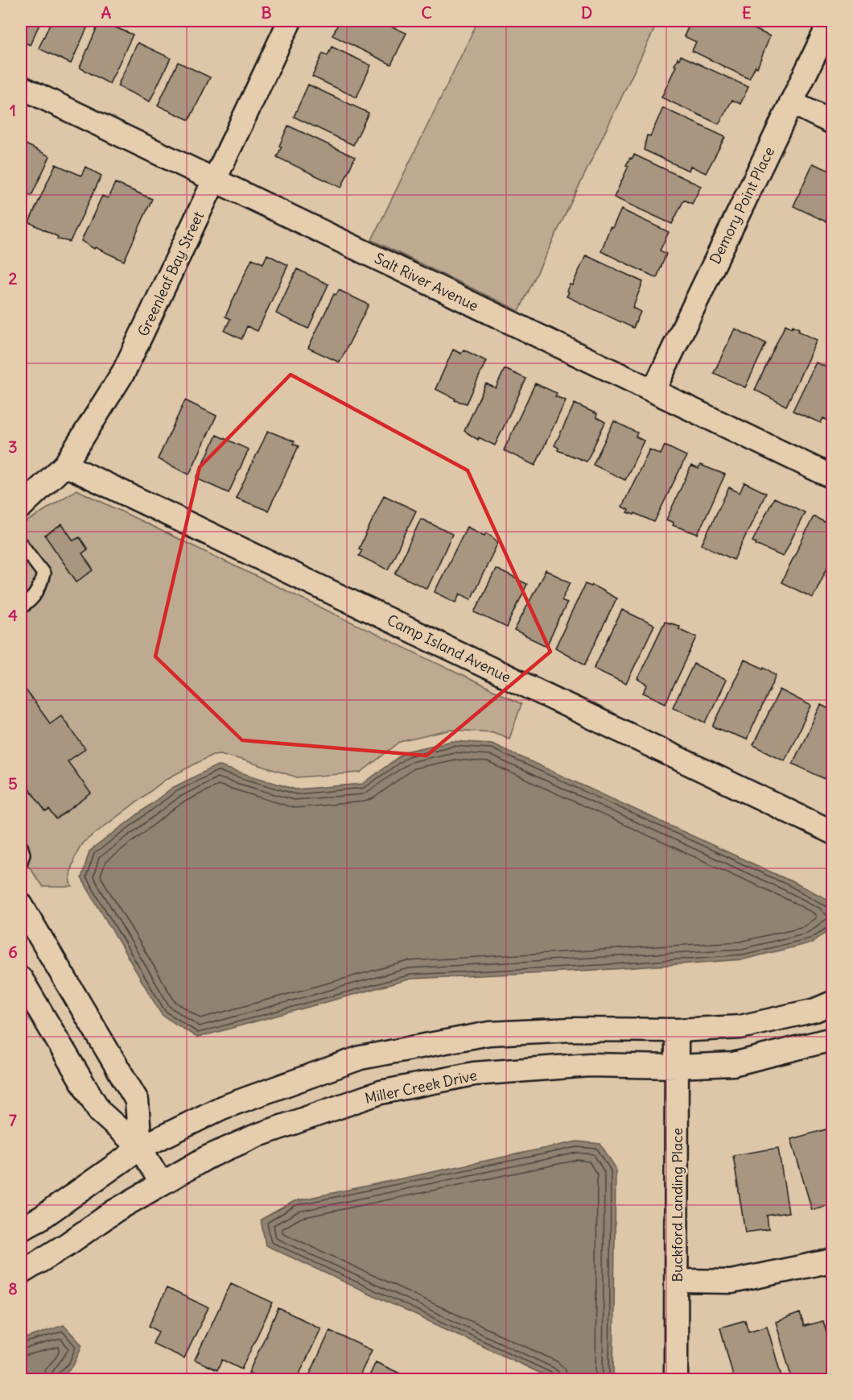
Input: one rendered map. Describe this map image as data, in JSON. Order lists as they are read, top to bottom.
{
  "streets": {
    "street": [
      "Demory Point Place",
      "Greenleaf Bay Street",
      "Salt River Avenue",
      "Camp Island Avenue",
      "Miller Creek Drive",
      "Buckford Landing Place"
    ]
  },
  "crossings": [
    ["Demory Point Place", "Salt River Avenue"],
    ["Greenleaf Bay Street", "Salt River Avenue"],
    ["Greenleaf Bay Street", "Camp Island Avenue"],
    ["Miller Creek Drive", "Buckford Landing Place"]
  ],
  "grid": {
    "columns": [
      "A",
      "B",
      "C",
      "D",
      "E"
    ],
    "rows": [
      "1",
      "2",
      "3",
      "4",
      "5",
      "6",
      "7",
      "8"
    ]
  }
}
